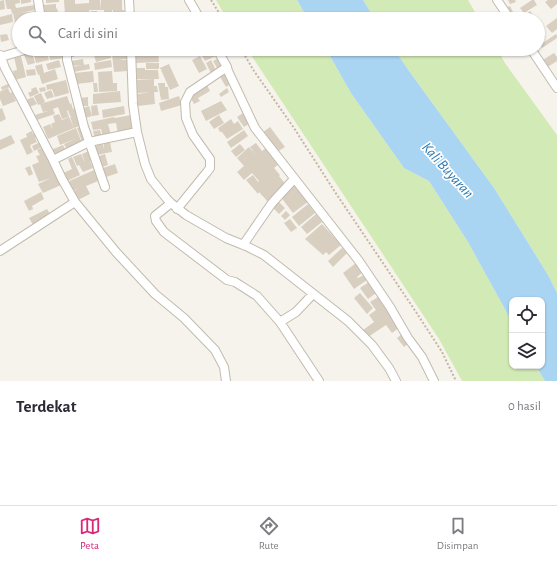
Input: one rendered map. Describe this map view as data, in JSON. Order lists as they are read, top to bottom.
{
  "water": ["Kali Buyaran"],
  "page": {
    "search": "Cari di sini",
    "heading": ["Terdekat", "0 hasil"],
    "nav": ["Peta", "Rute", "Disimpan"]
  }
}
